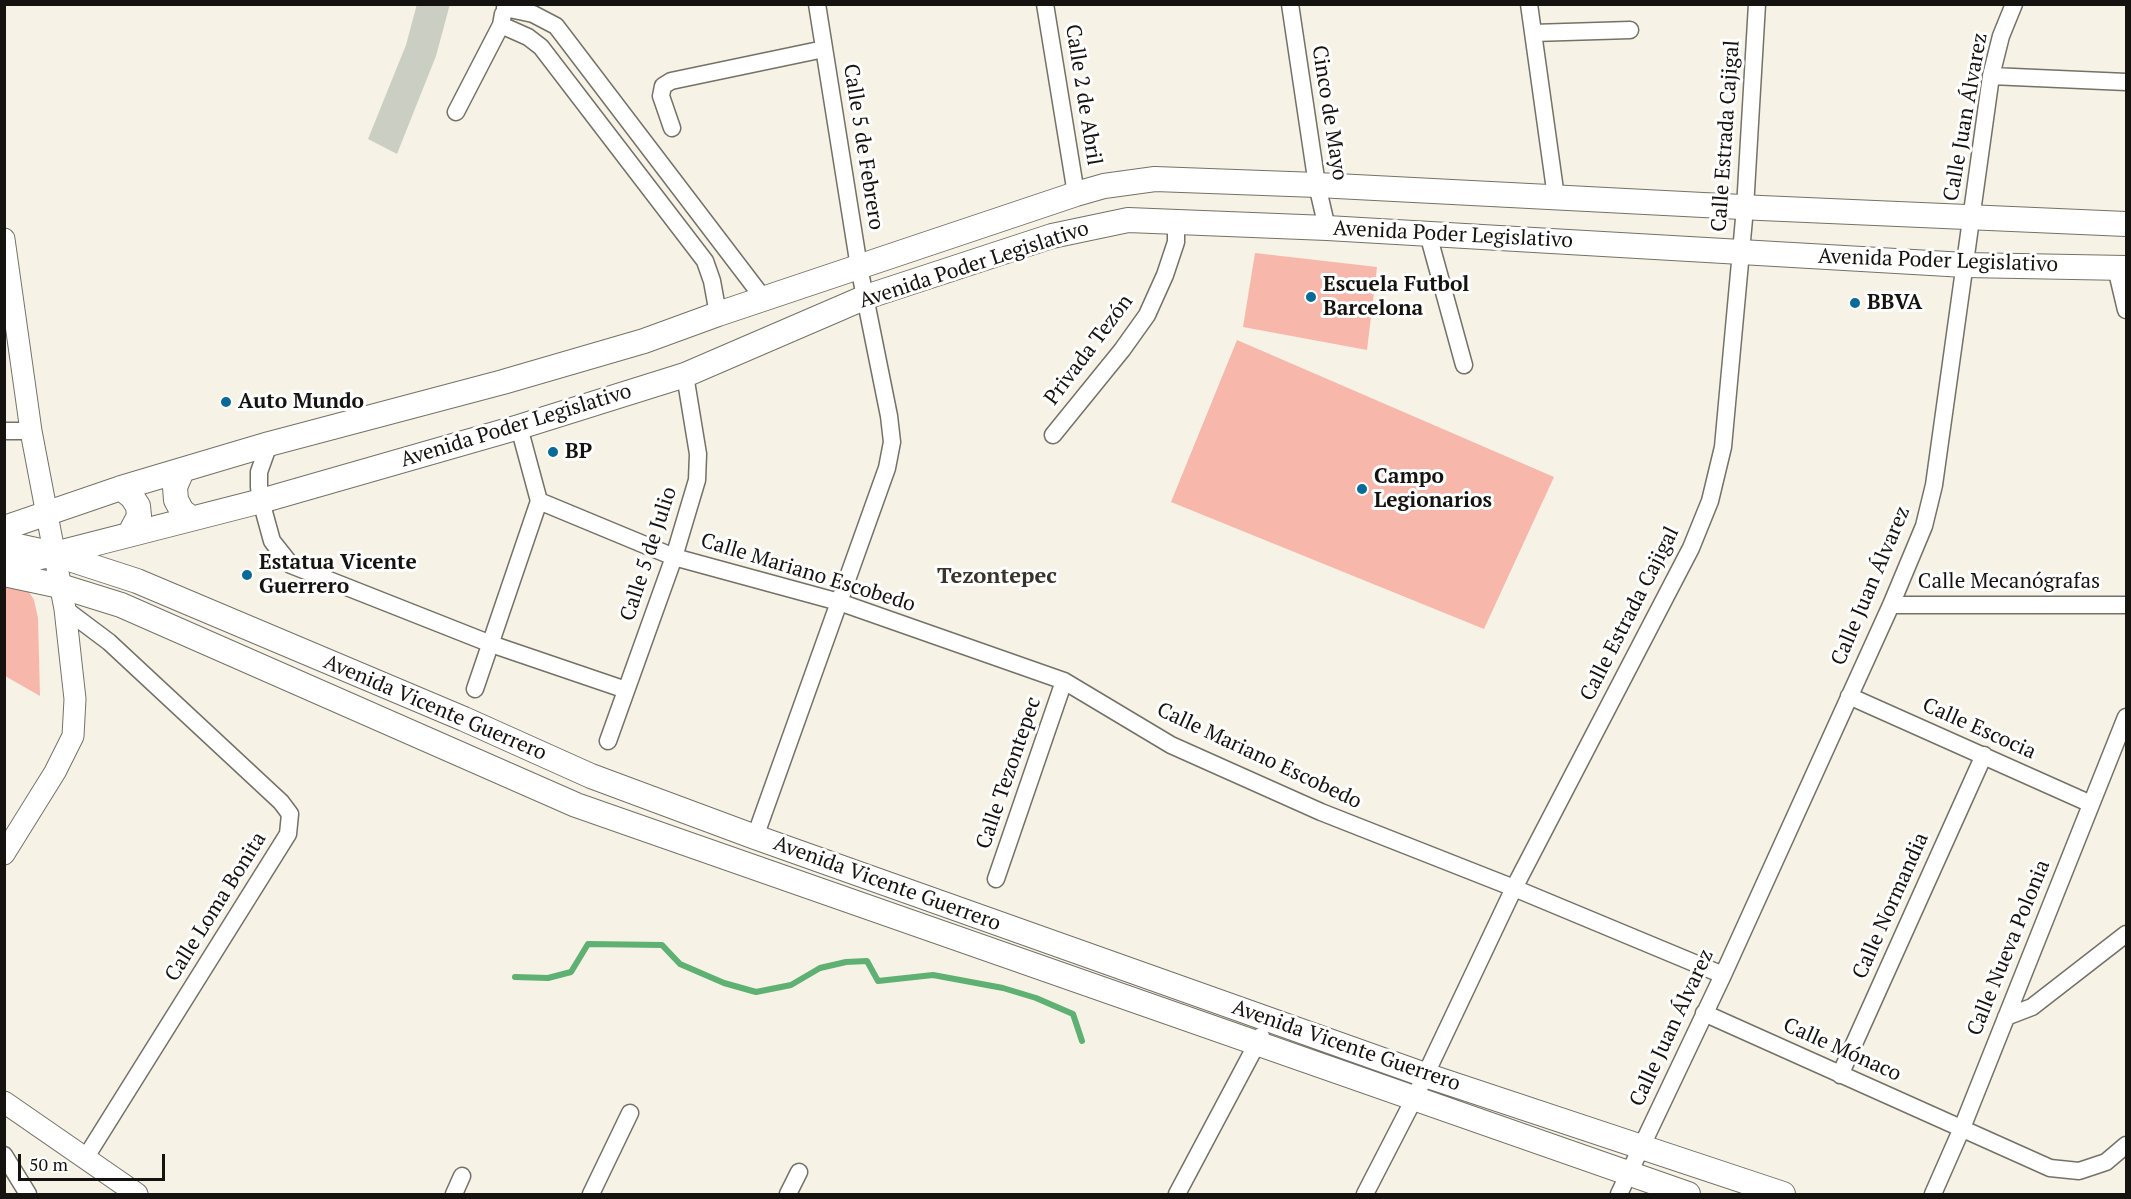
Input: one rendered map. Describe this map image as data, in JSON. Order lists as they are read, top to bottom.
{
  "streets": {
    "main road": ["Avenida Poder Legislativo", "Avenida Vicente Guerrero"],
    "street": [
      "Calle 2 de Abril",
      "Cinco de Mayo",
      "Calle Juan Álvarez",
      "Calle Estrada Cajigal",
      "Calle 5 de Febrero",
      "Privada Tezón",
      "Calle 5 de Julio",
      "Calle Mariano Escobedo",
      "Calle Mecanógrafas",
      "Calle Escocia",
      "Calle Tezontepec",
      "Calle Normandia",
      "Calle Loma Bonita",
      "Calle Nueva Polonia",
      "Calle Mónaco"
    ]
  },
  "crossings": [
    ["Calle 2 de Abril", "Avenida Poder Legislativo"],
    ["Cinco de Mayo", "Avenida Poder Legislativo"],
    ["Calle Juan Álvarez", "Avenida Poder Legislativo"],
    ["Calle Juan Álvarez", "Calle Mariano Escobedo"],
    ["Calle Juan Álvarez", "Calle Mecanógrafas"],
    ["Calle Juan Álvarez", "Avenida Vicente Guerrero"],
    ["Calle Juan Álvarez", "Calle Escocia"],
    ["Calle Juan Álvarez", "Calle Mónaco"],
    ["Calle Estrada Cajigal", "Avenida Poder Legislativo"],
    ["Calle Estrada Cajigal", "Calle Mariano Escobedo"],
    ["Calle Estrada Cajigal", "Avenida Vicente Guerrero"],
    ["Calle 5 de Febrero", "Avenida Poder Legislativo"],
    ["Calle 5 de Febrero", "Calle Mariano Escobedo"],
    ["Calle 5 de Febrero", "Avenida Vicente Guerrero"],
    ["Avenida Poder Legislativo", "Privada Tezón"],
    ["Avenida Poder Legislativo", "Calle 5 de Julio"],
    ["Avenida Poder Legislativo", "Avenida Vicente Guerrero"],
    ["Calle 5 de Julio", "Calle Mariano Escobedo"],
    ["Calle Mariano Escobedo", "Calle Tezontepec"],
    ["Avenida Vicente Guerrero", "Calle Loma Bonita"],
    ["Calle Escocia", "Calle Normandia"],
    ["Calle Escocia", "Calle Nueva Polonia"],
    ["Calle Normandia", "Calle Mónaco"],
    ["Calle Nueva Polonia", "Calle Mónaco"]
  ],
  "districts": ["Tezontepec"],
  "places": [
    "Escuela Futbol Barcelona",
    "BBVA",
    "Auto Mundo",
    "BP",
    "Campo Legionarios",
    "Estatua Vicente Guerrero"
  ],
  "scale_bar": "50 m"
}
